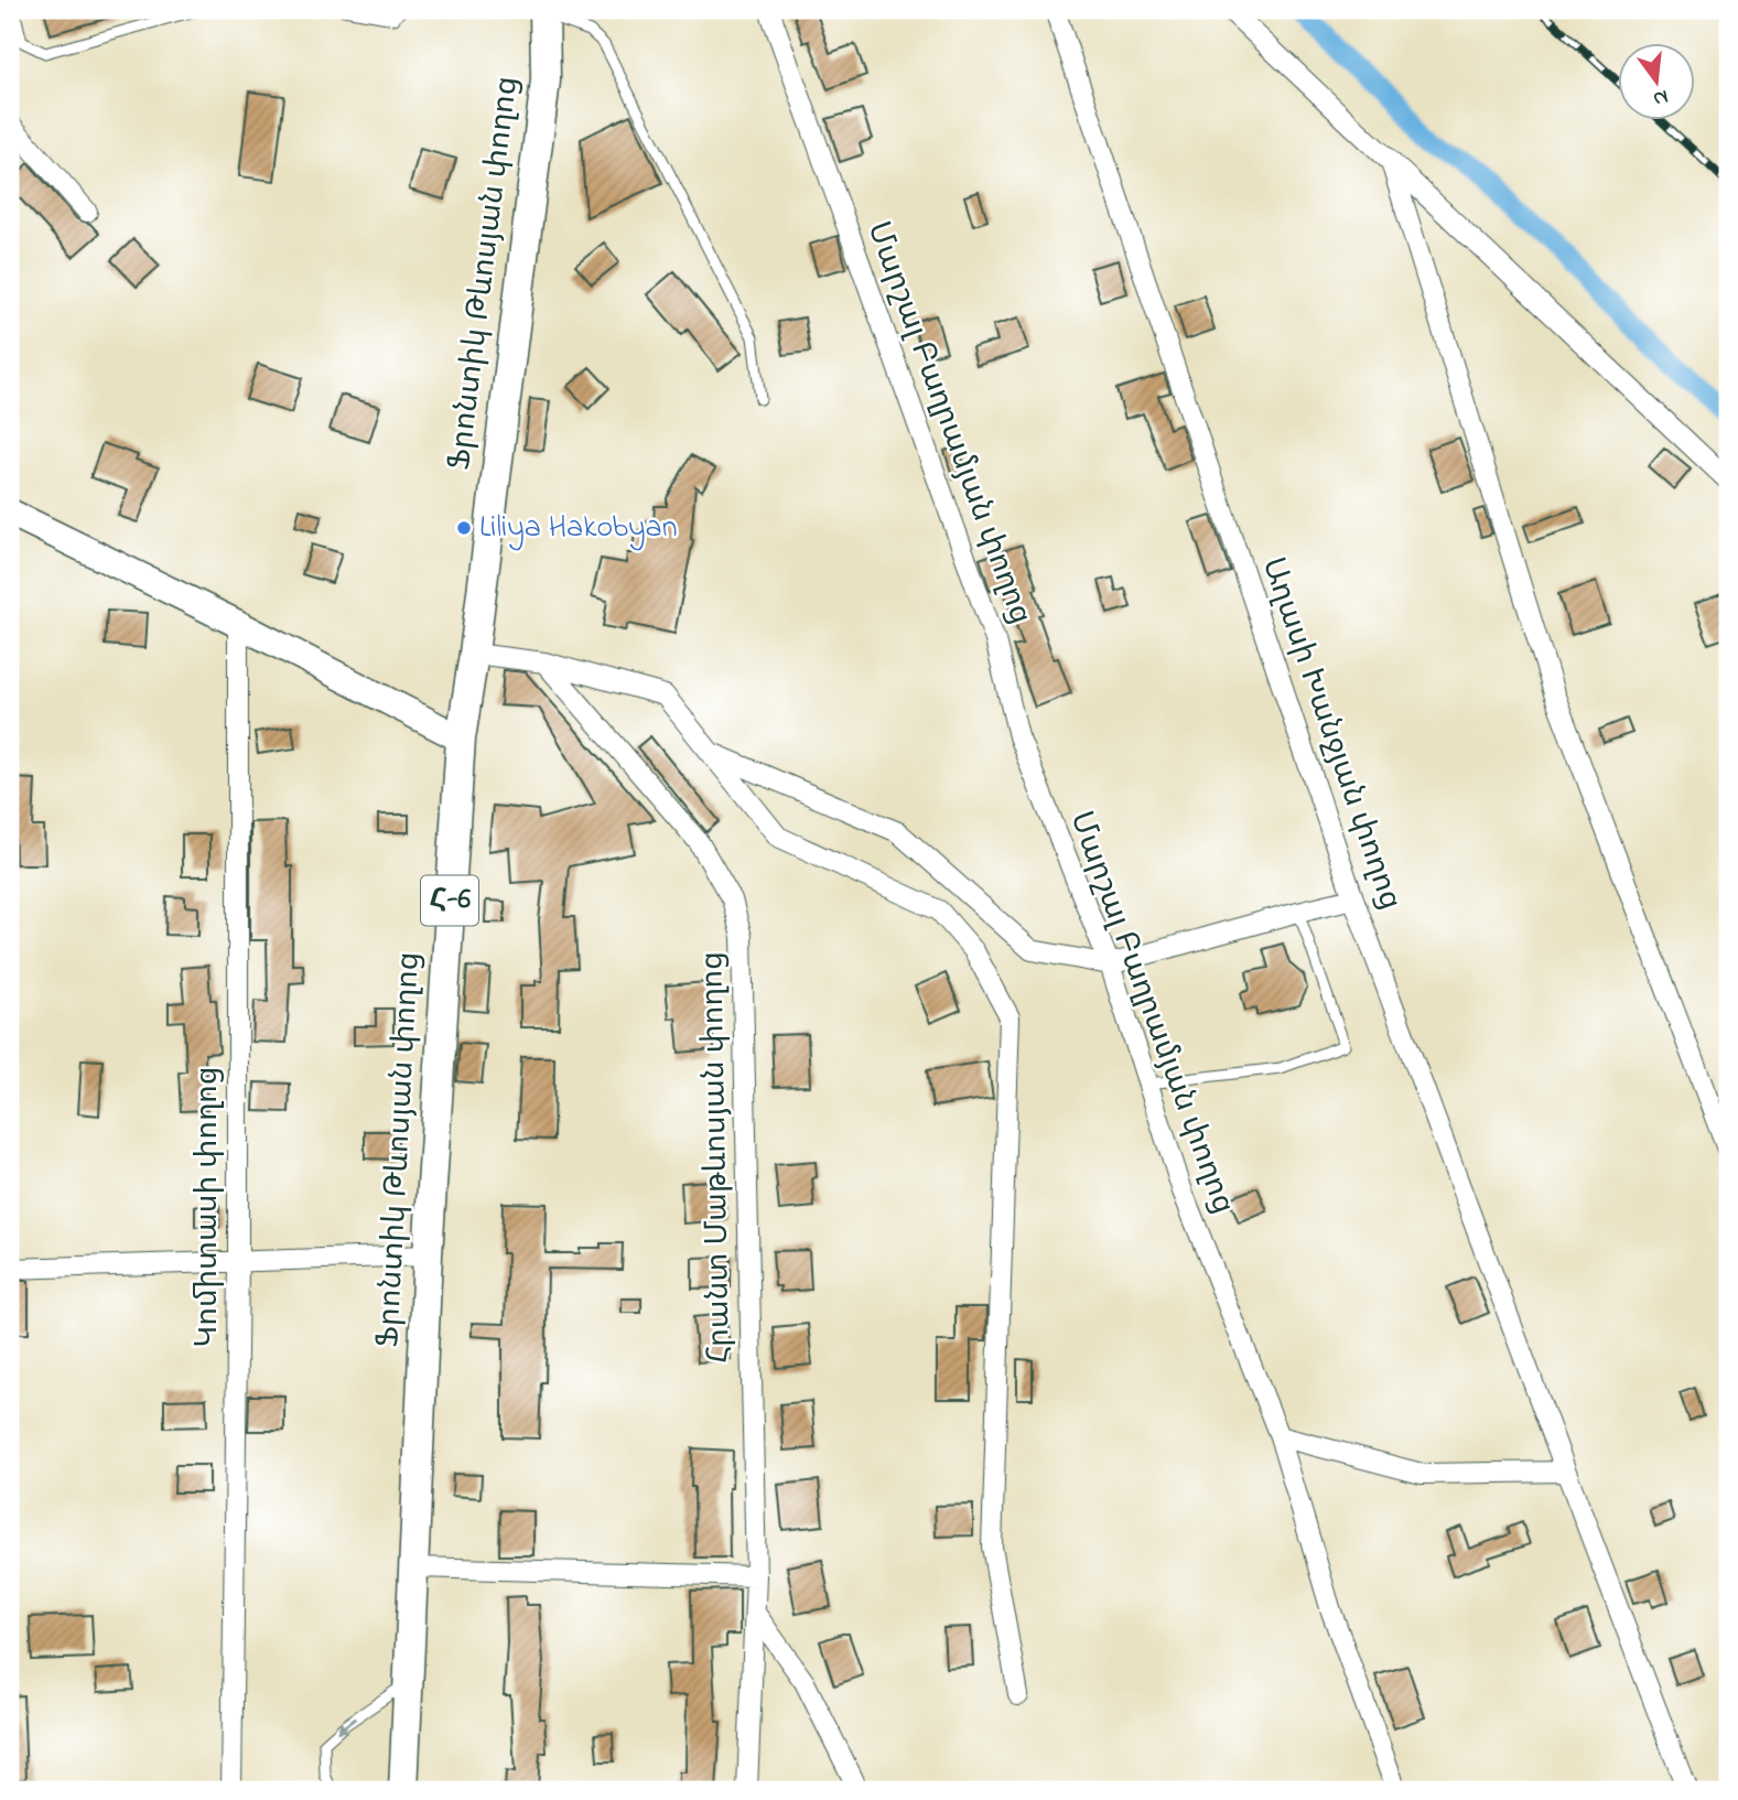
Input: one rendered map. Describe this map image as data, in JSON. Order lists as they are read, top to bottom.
{
  "streets": {
    "main road": ["Ֆրոնտիկ Թևոսյան փողոց", "Հ-6"],
    "street": [
      "Մարշալ Բաղրամյան փողոց",
      "Աղասի Խանջյան փողոց",
      "Հրանտ Մաթևոսյան փողոց",
      "Կոմիտասի փողոց"
    ]
  },
  "places": ["Liliya Hakobyan"],
  "north": "bottom"
}
